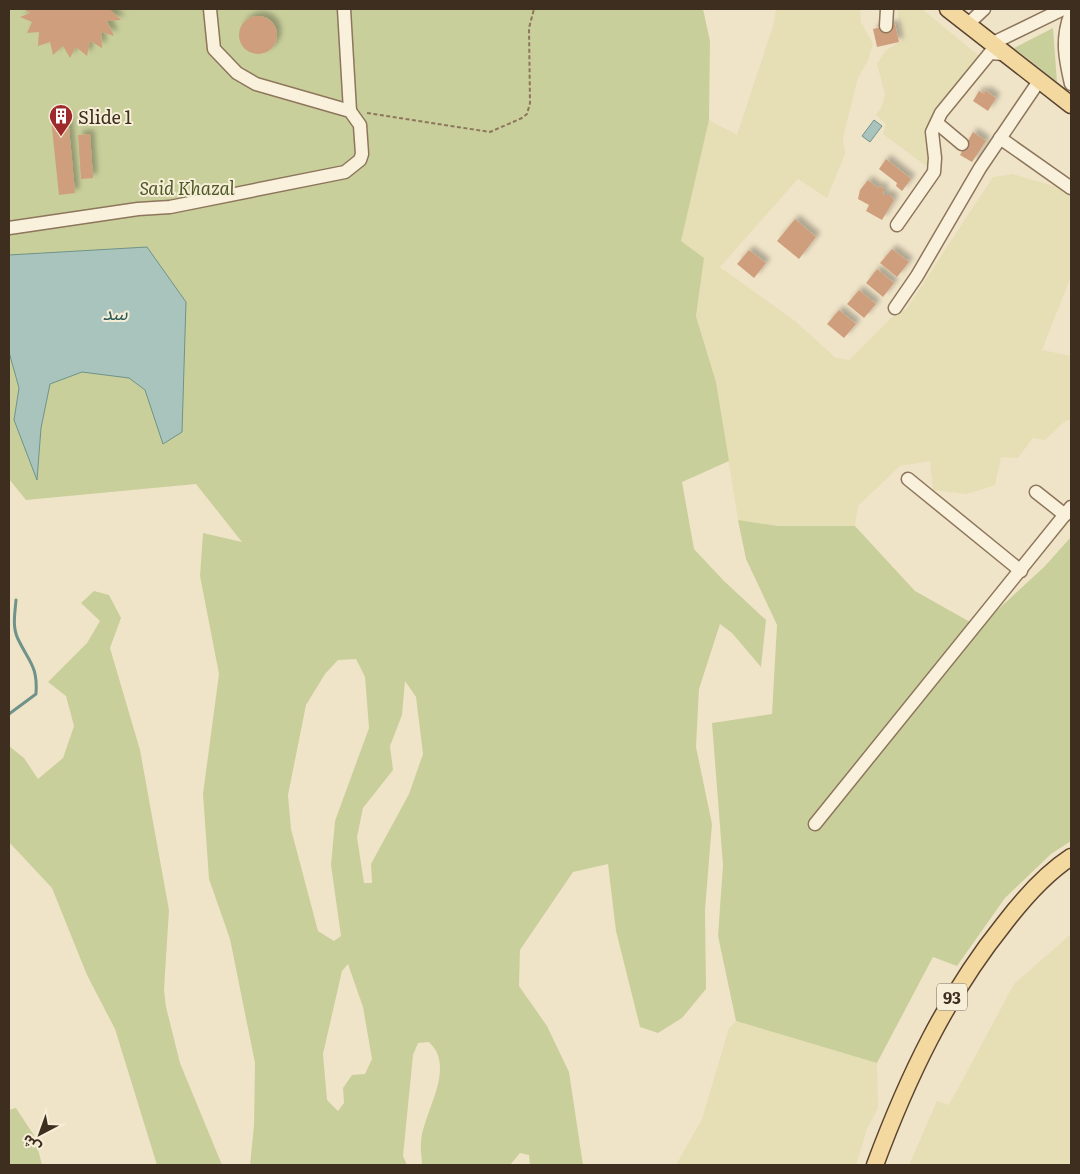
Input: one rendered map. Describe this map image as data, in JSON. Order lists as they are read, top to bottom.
{
  "streets": {
    "main road": ["93"]
  },
  "water": ["سد"],
  "parks": ["Said Khazal"],
  "places": {
    "building": ["Slide 1"]
  },
  "north": "bottom left"
}
